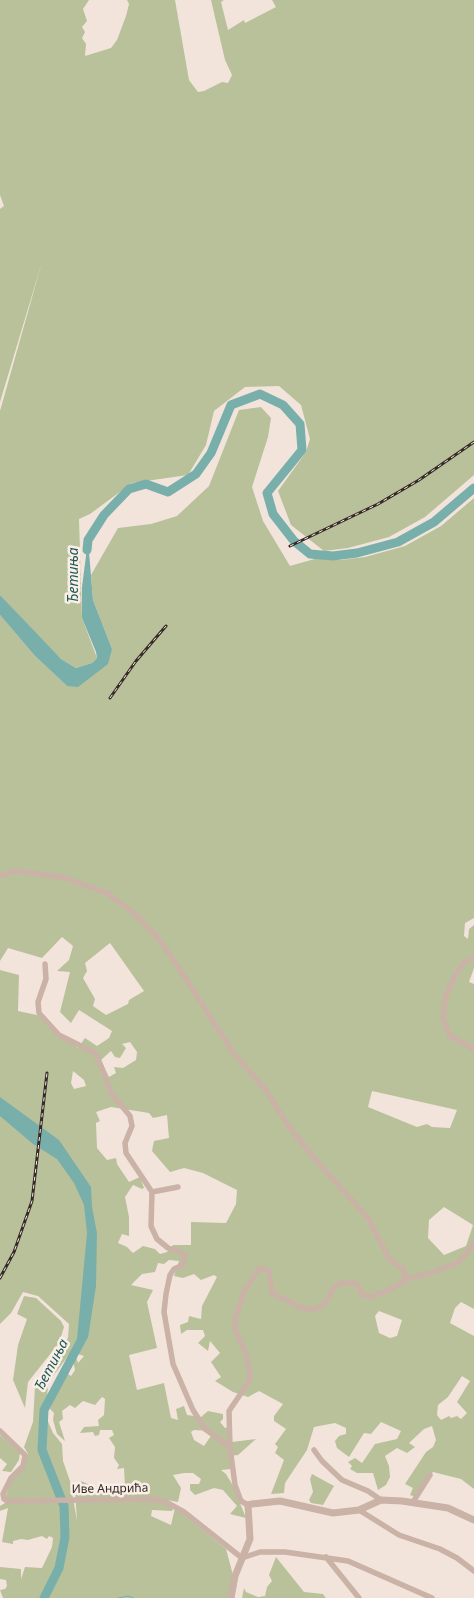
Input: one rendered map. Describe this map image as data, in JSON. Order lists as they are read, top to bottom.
{
  "streets": {
    "street": ["Иве Андрића"]
  },
  "water": ["Ђетиња"]
}
